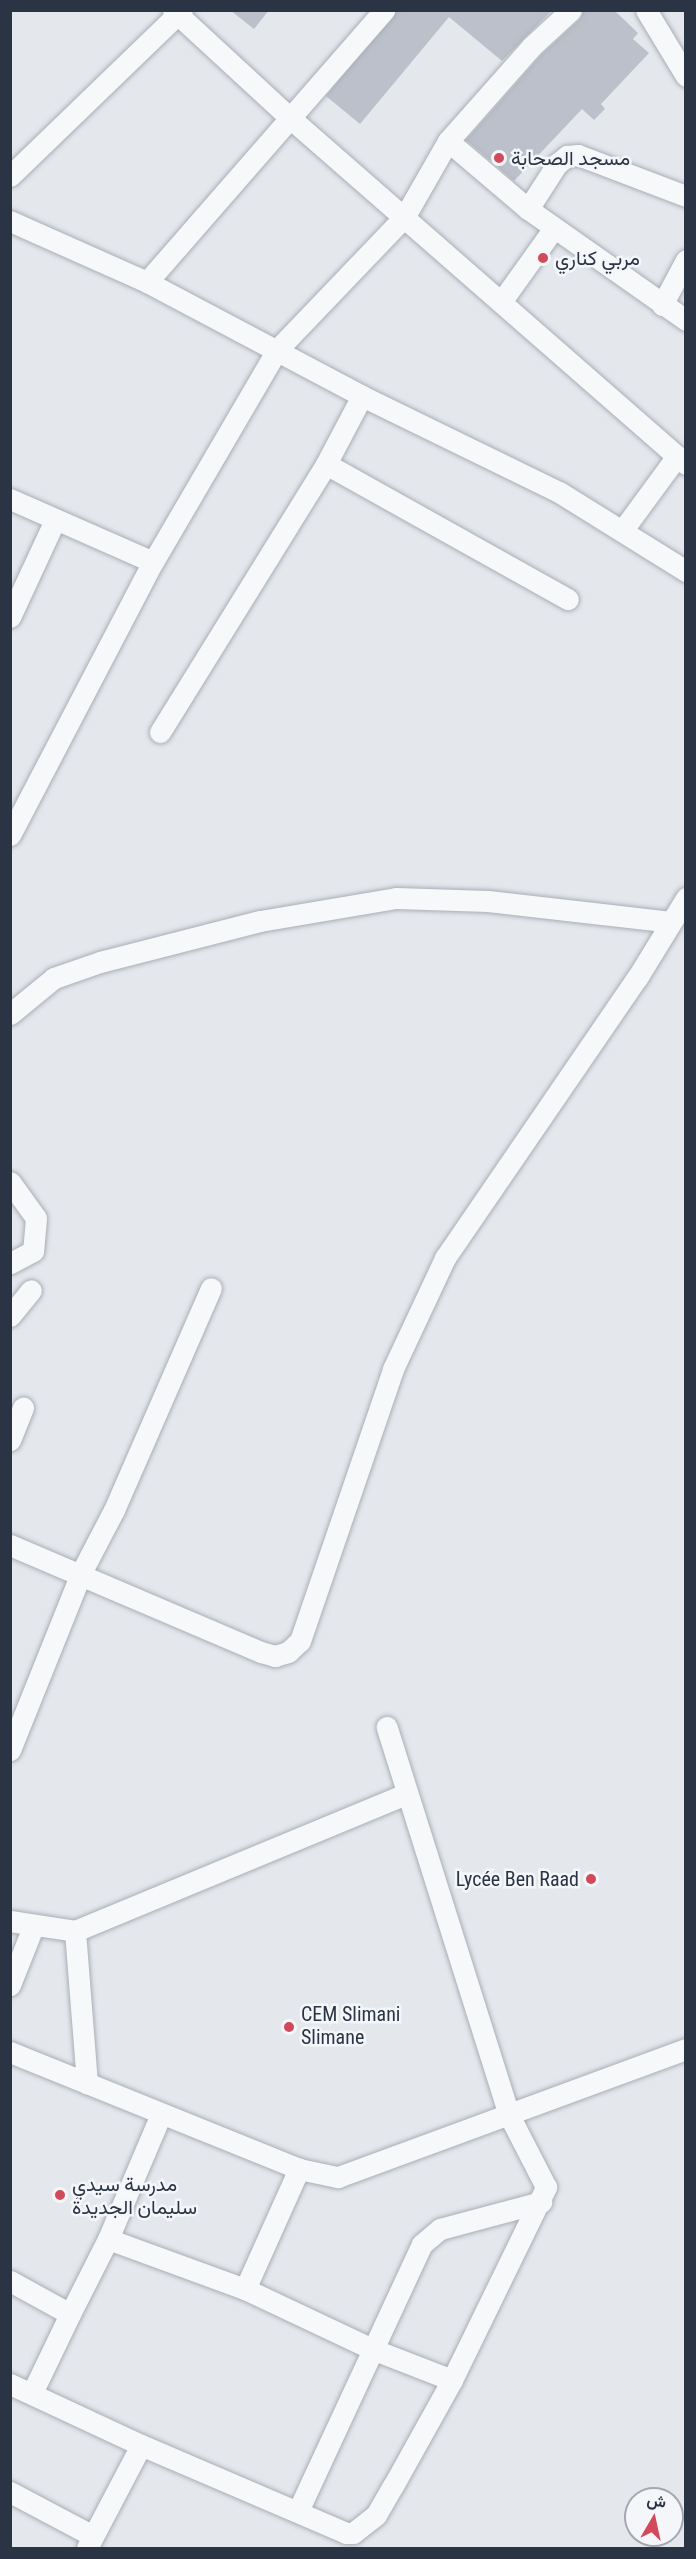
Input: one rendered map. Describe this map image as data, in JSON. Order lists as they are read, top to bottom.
{
  "places": [
    "مسجد الصحابة",
    "مربي كناري",
    "Lycée Ben Raad",
    "CEM Slimani Slimane",
    "مدرسة سيدي سليمان الجديدة"
  ],
  "north": "top"
}
